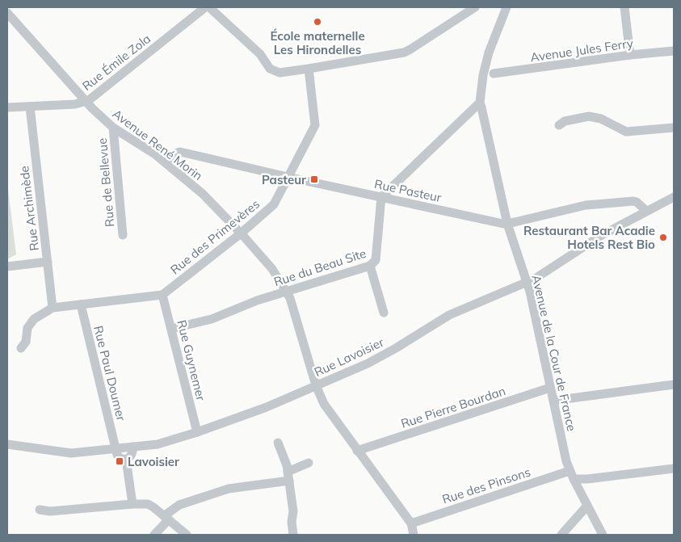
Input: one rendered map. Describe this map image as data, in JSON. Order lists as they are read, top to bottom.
{
  "streets": {
    "street": [
      "Avenue Jules Ferry",
      "Rue Émile Zola",
      "Avenue René Morin",
      "Rue de Bellevue",
      "Rue Pasteur",
      "Rue Archimède",
      "Rue des Primevères",
      "Rue du Beau Site",
      "Avenue de la Cour de France",
      "Rue Lavoisier",
      "Rue Guynemer",
      "Rue Paul Doumer",
      "Rue Pierre Bourdan",
      "Rue des Pinsons"
    ]
  },
  "crossings": [
    ["Rue Émile Zola", "Avenue René Morin"],
    ["Rue Émile Zola", "Rue Archimède"],
    ["Avenue René Morin", "Rue de Bellevue"],
    ["Avenue René Morin", "Rue Pasteur"],
    ["Avenue René Morin", "Rue des Primevères"],
    ["Avenue René Morin", "Rue du Beau Site"],
    ["Avenue René Morin", "Rue Lavoisier"],
    ["Avenue René Morin", "Rue Pierre Bourdan"],
    ["Avenue René Morin", "Rue des Pinsons"],
    ["Rue Pasteur", "Rue des Primevères"],
    ["Rue Pasteur", "Rue du Beau Site"],
    ["Rue Pasteur", "Avenue de la Cour de France"],
    ["Rue Pasteur", "Rue Lavoisier"],
    ["Rue des Primevères", "Rue Guynemer"],
    ["Rue du Beau Site", "Rue Guynemer"],
    ["Avenue de la Cour de France", "Rue Lavoisier"],
    ["Avenue de la Cour de France", "Rue Pierre Bourdan"],
    ["Avenue de la Cour de France", "Rue des Pinsons"],
    ["Rue Lavoisier", "Rue Guynemer"],
    ["Rue Lavoisier", "Rue Paul Doumer"]
  ],
  "places": {
    "other": ["École maternelle Les Hirondelles", "Restaurant Bar Acadie Hotels Rest Bio"],
    "transit": ["Pasteur", "Lavoisier"]
  }
}
